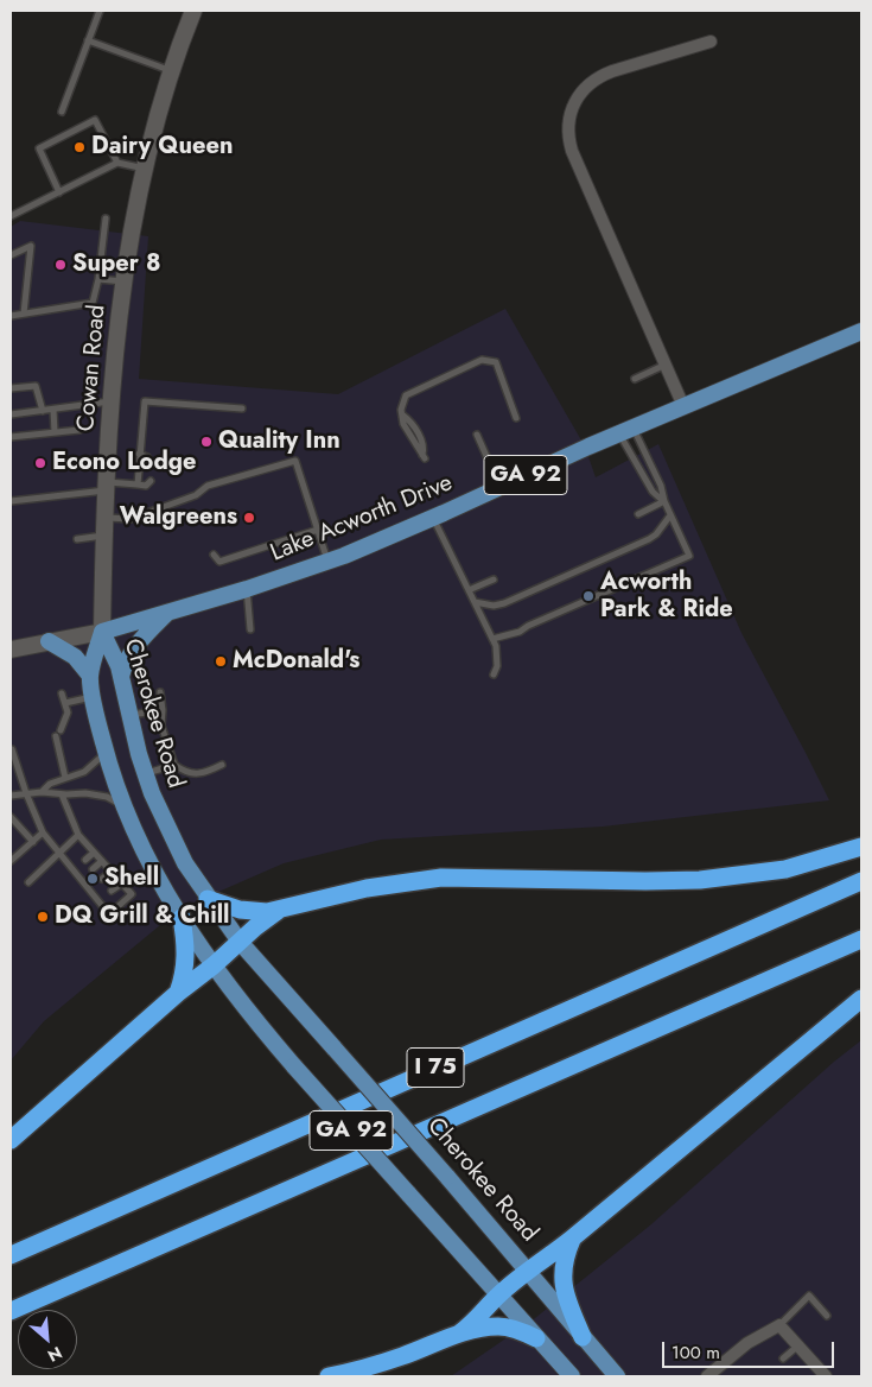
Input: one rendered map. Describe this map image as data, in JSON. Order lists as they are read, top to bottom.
{
  "streets": {
    "highway": ["I 75"],
    "main road": [
      "Cowan Road",
      "GA 92",
      "Lake Acworth Drive",
      "Cherokee Road"
    ]
  },
  "crossings": [
    ["Cowan Road", "Lake Acworth Drive"],
    ["Cowan Road", "Cherokee Road"],
    ["Lake Acworth Drive", "Cherokee Road"]
  ],
  "places": [
    "Dairy Queen",
    "Super 8",
    "Quality Inn",
    "Econo Lodge",
    "Walgreens",
    "Acworth Park & Ride",
    "McDonald's",
    "Shell",
    "DQ Grill & Chill"
  ],
  "scale_bar": "100 m",
  "north": "bottom right"
}
